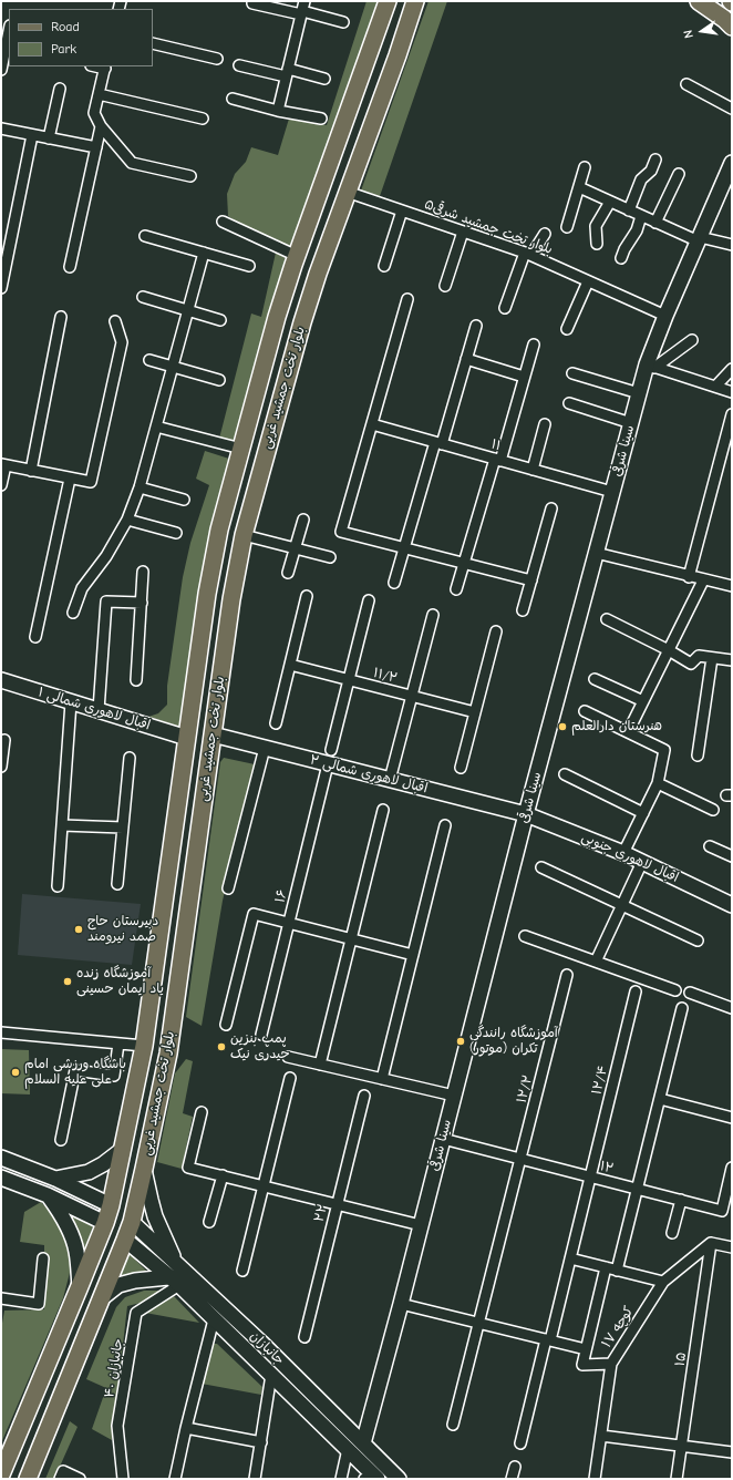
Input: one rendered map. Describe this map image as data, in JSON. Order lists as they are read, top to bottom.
{
  "streets": {
    "main road": ["بلوار تخت جمشید غربی"],
    "street": [
      "بلوار تخت جمشید شرقی۵",
      "۱۱",
      "سینا شرقی",
      "۱۱/۲",
      "اقبال لاهوری شمالی ۱",
      "اقبال لاهوری شمالی ۲",
      "اقبال لاهوری جنوبی",
      "۱۶",
      "۱۲/۴",
      "۱۲/۲",
      "۱۲",
      "۲۲",
      "کوچه ۱۷",
      "جانبازان",
      "۱۵",
      "۴۰ جانبازان"
    ]
  },
  "crossings": [
    ["بلوار تخت جمشید شرقی۵", "بلوار تخت جمشید غربی"],
    ["بلوار تخت جمشید شرقی۵", "سینا شرقی"],
    ["بلوار تخت جمشید غربی", "اقبال لاهوری شمالی ۱"],
    ["بلوار تخت جمشید غربی", "اقبال لاهوری شمالی ۲"],
    ["بلوار تخت جمشید غربی", "جانبازان"],
    ["۱۱", "سینا شرقی"],
    ["سینا شرقی", "اقبال لاهوری شمالی ۲"],
    ["سینا شرقی", "اقبال لاهوری جنوبی"],
    ["سینا شرقی", "۱۲"],
    ["سینا شرقی", "جانبازان"],
    ["۱۱/۲", "۱۶"],
    ["اقبال لاهوری شمالی ۲", "اقبال لاهوری جنوبی"],
    ["اقبال لاهوری شمالی ۲", "۱۶"],
    ["۱۲/۴", "۱۲"],
    ["۱۲/۲", "۱۲"],
    ["کوچه ۱۷", "۱۵"],
    ["جانبازان", "۴۰ جانبازان"]
  ],
  "places": [
    "هنرستان دارالعلم",
    "دبیرستان حاج صمد نیرومند",
    "آموزشگاه زنده یاد ایمان حسینی",
    "آموزشگاه رانندگی تکران (موتور)",
    "پمپ بنزین حیدری نیک",
    "باشگاه ورزشی امام علی علیه السلام"
  ],
  "legend": ["Road", "Park"],
  "north": "left"
}
